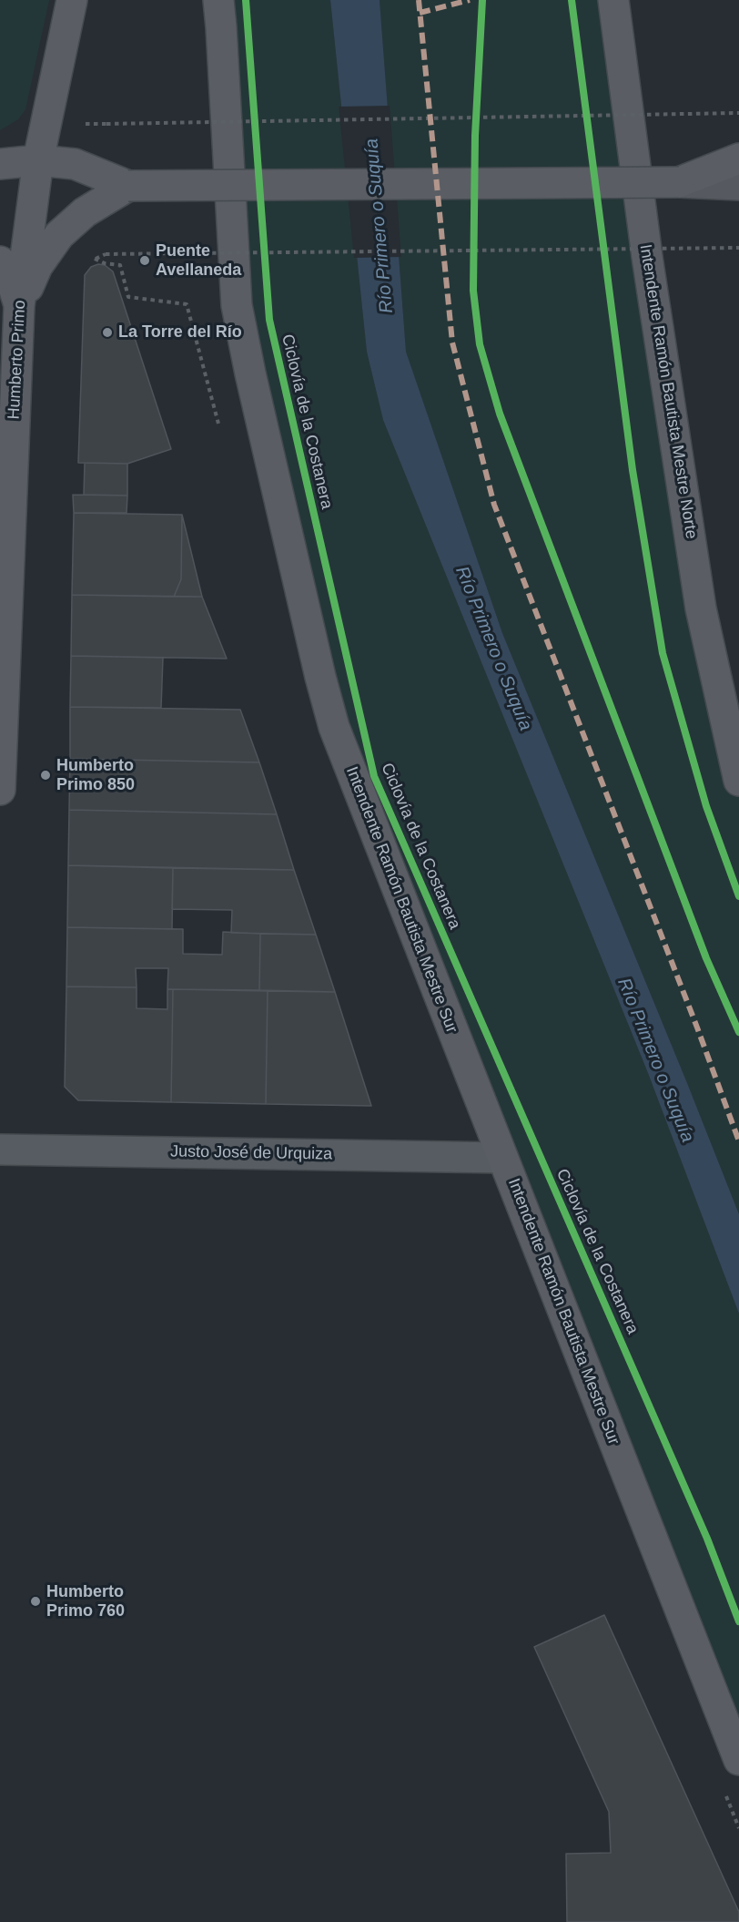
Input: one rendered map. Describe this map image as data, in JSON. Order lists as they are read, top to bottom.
{
  "streets": {
    "main road": ["Humberto Primo", "Intendente Ramón Bautista Mestre Norte", "Intendente Ramón Bautista Mestre Sur"],
    "street": ["Justo José de Urquiza"],
    "cycle path": ["Ciclovía de la Costanera"]
  },
  "crossings": [
    ["Intendente Ramón Bautista Mestre Sur", "Justo José de Urquiza"]
  ],
  "water": ["Río Primero o Suquía"],
  "places": [
    "Puente Avellaneda",
    "La Torre del Río",
    "Humberto Primo 850",
    "Humberto Primo 760"
  ]
}
